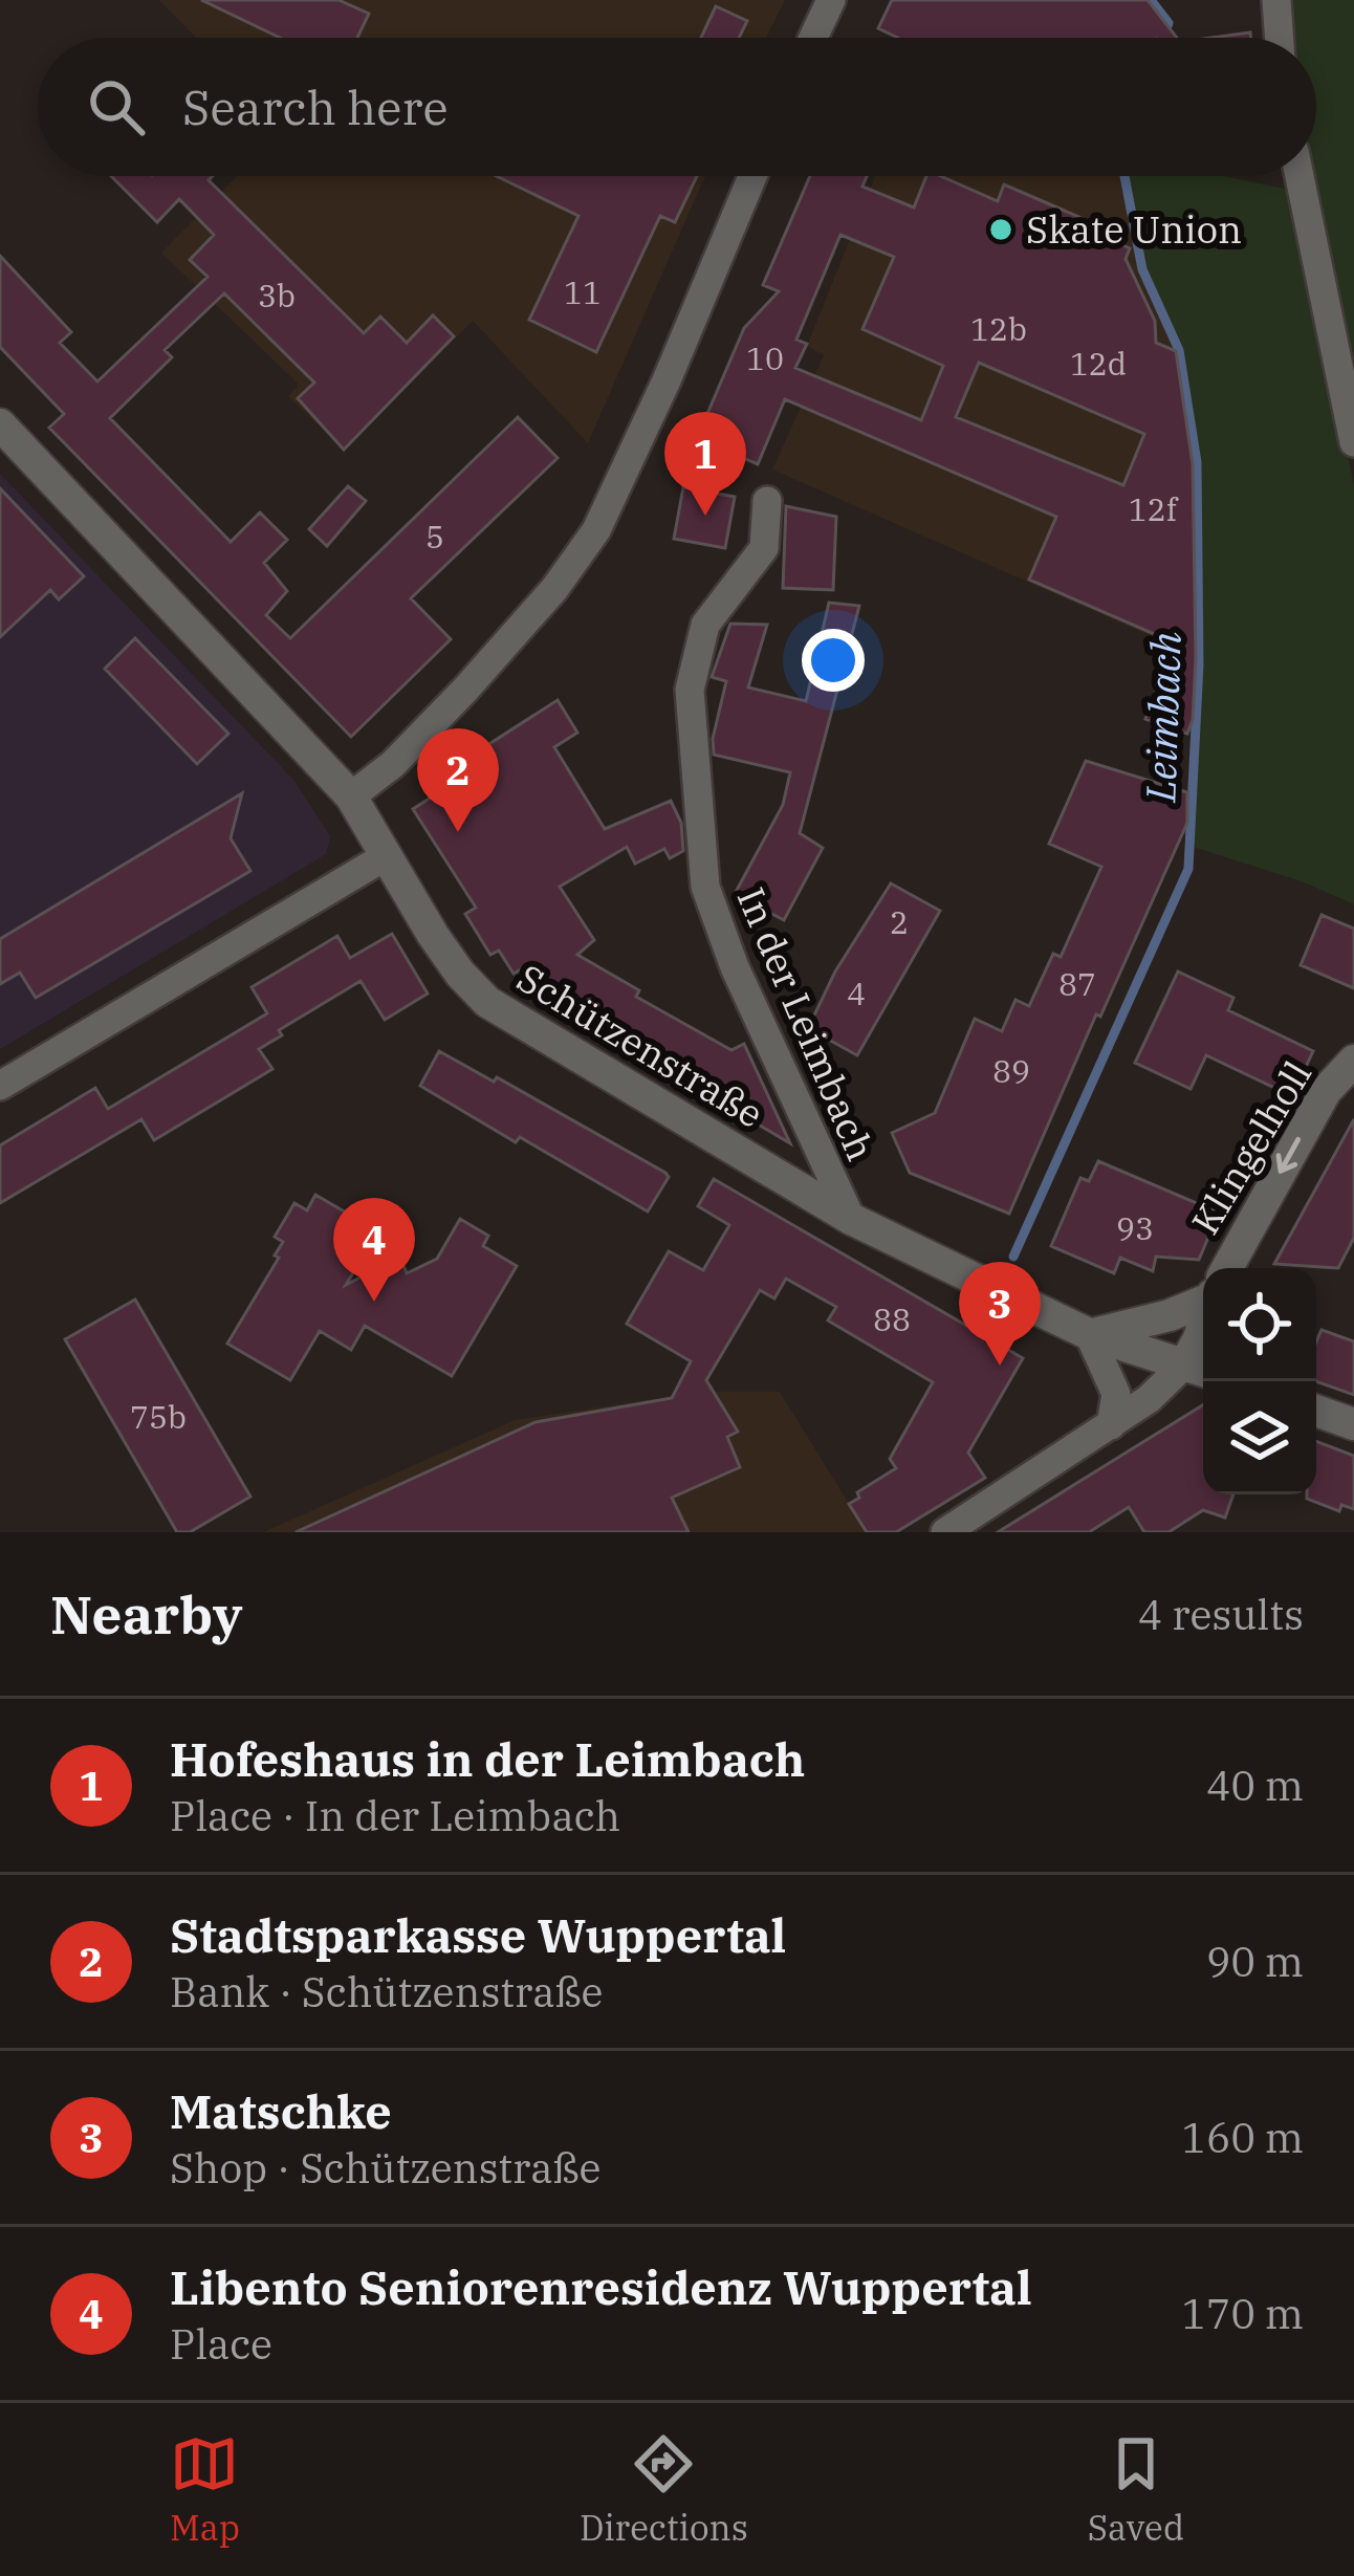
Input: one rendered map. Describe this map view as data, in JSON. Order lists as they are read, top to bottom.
{
  "streets": {
    "street": ["In der Leimbach", "Schützenstraße", "Klingelholl"]
  },
  "crossings": [
    ["In der Leimbach", "Schützenstraße"],
    ["Schützenstraße", "Klingelholl"]
  ],
  "one_way": ["Klingelholl"],
  "water": ["Leimbach"],
  "places": ["Skate Union"],
  "house_numbers": [
    "11",
    "3b",
    "12b",
    "10",
    "12d",
    "12f",
    "5",
    "2",
    "87",
    "4",
    "89",
    "93",
    "88",
    "75b"
  ],
  "page": {
    "search": "Search here",
    "pins": [
      "1",
      "2",
      "4",
      "3"
    ],
    "heading": ["Nearby", "4 results"],
    "list": [
      {
        "mark": "1",
        "name": "Hofeshaus in der Leimbach",
        "note": "Place · In der Leimbach",
        "value": "40 m"
      },
      {
        "mark": "2",
        "name": "Stadtsparkasse Wuppertal",
        "note": "Bank · Schützenstraße",
        "value": "90 m"
      },
      {
        "mark": "3",
        "name": "Matschke",
        "note": "Shop · Schützenstraße",
        "value": "160 m"
      },
      {
        "mark": "4",
        "name": "Libento Seniorenresidenz Wuppertal",
        "note": "Place",
        "value": "170 m"
      }
    ],
    "nav": ["Map", "Directions", "Saved"]
  }
}
